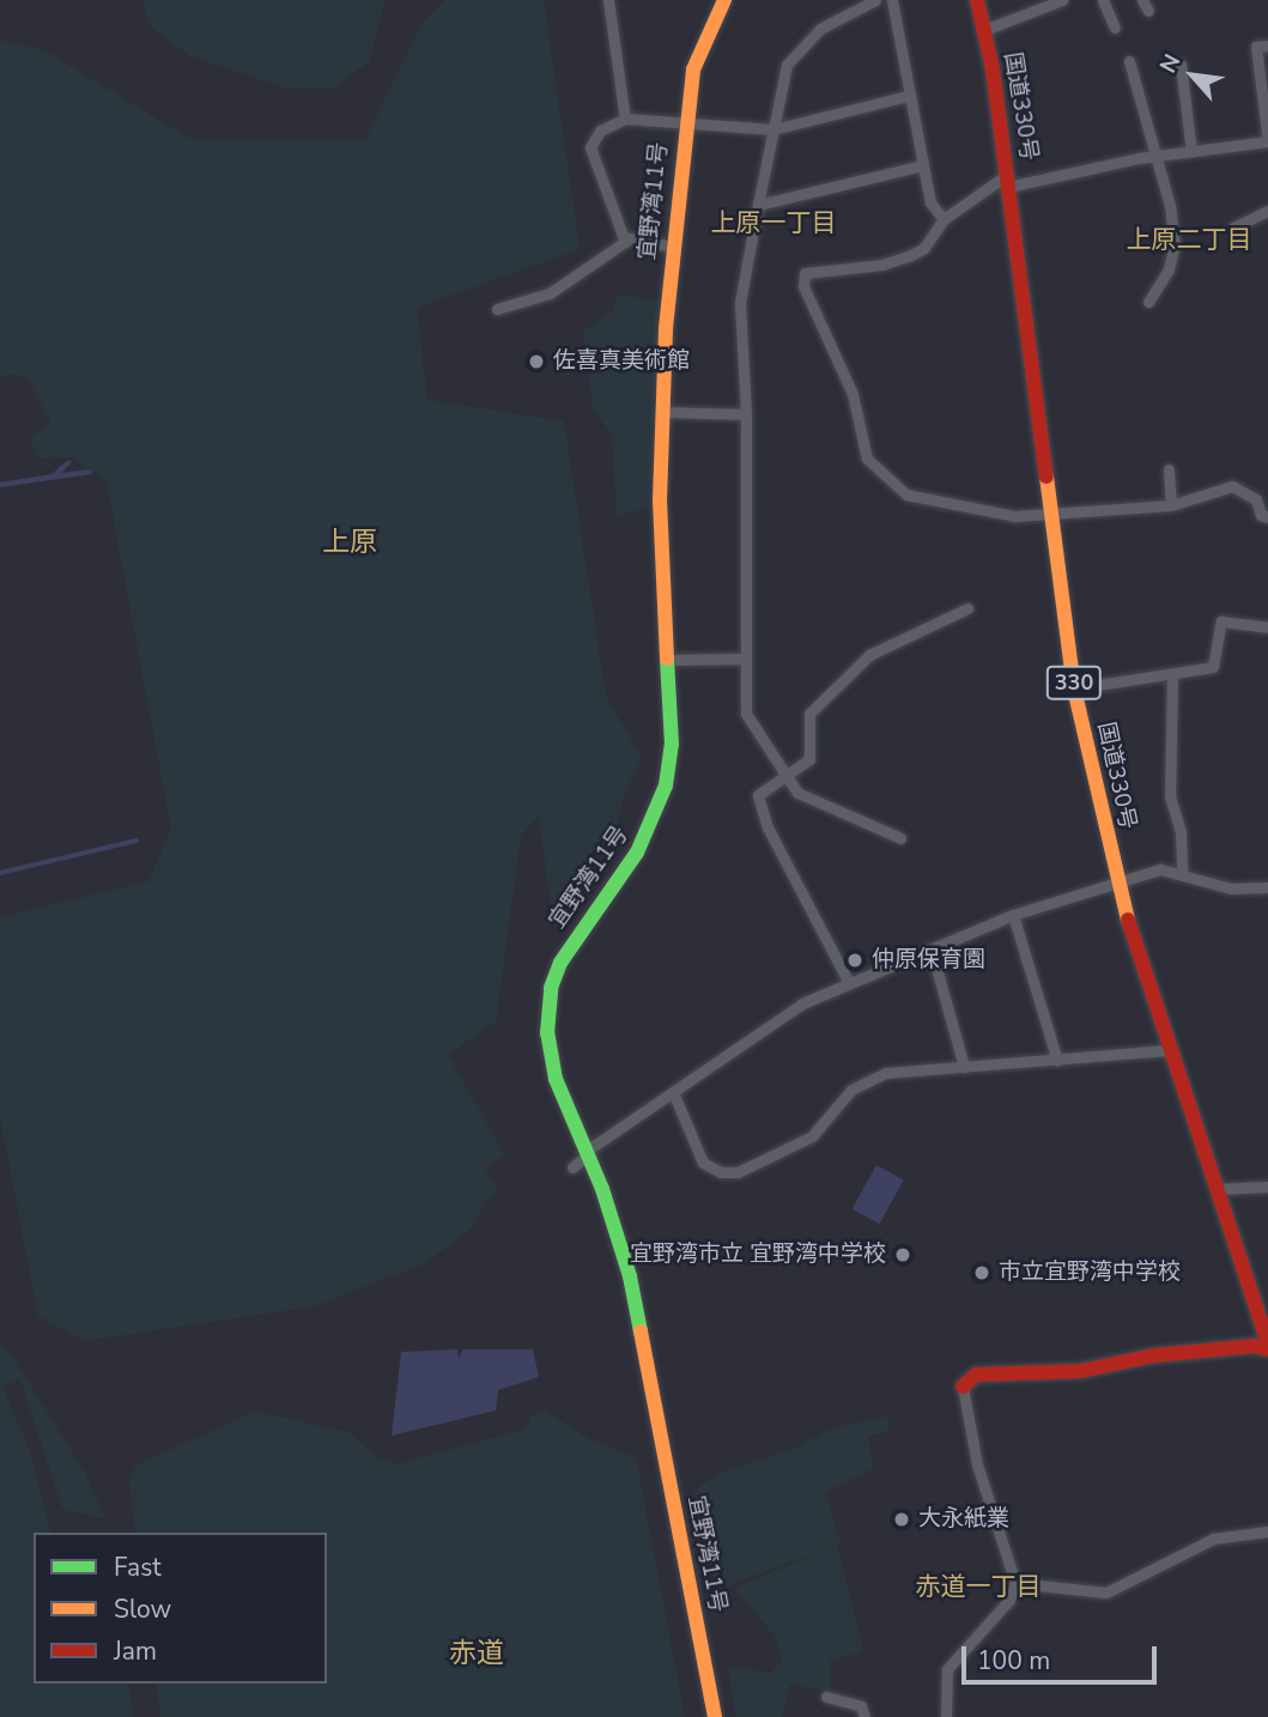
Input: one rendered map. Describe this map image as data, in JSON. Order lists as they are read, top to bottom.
{
  "streets": {
    "main road": ["国道330号", "宜野湾11号", "330"]
  },
  "districts": [
    "上原一丁目",
    "上原二丁目",
    "上原",
    "赤道一丁目",
    "赤道"
  ],
  "places": [
    "佐喜真美術館",
    "仲原保育園",
    "宜野湾市立 宜野湾中学校",
    "市立宜野湾中学校",
    "大永紙業"
  ],
  "legend": ["Fast", "Slow", "Jam"],
  "scale_bar": "100 m",
  "north": "top left"
}
